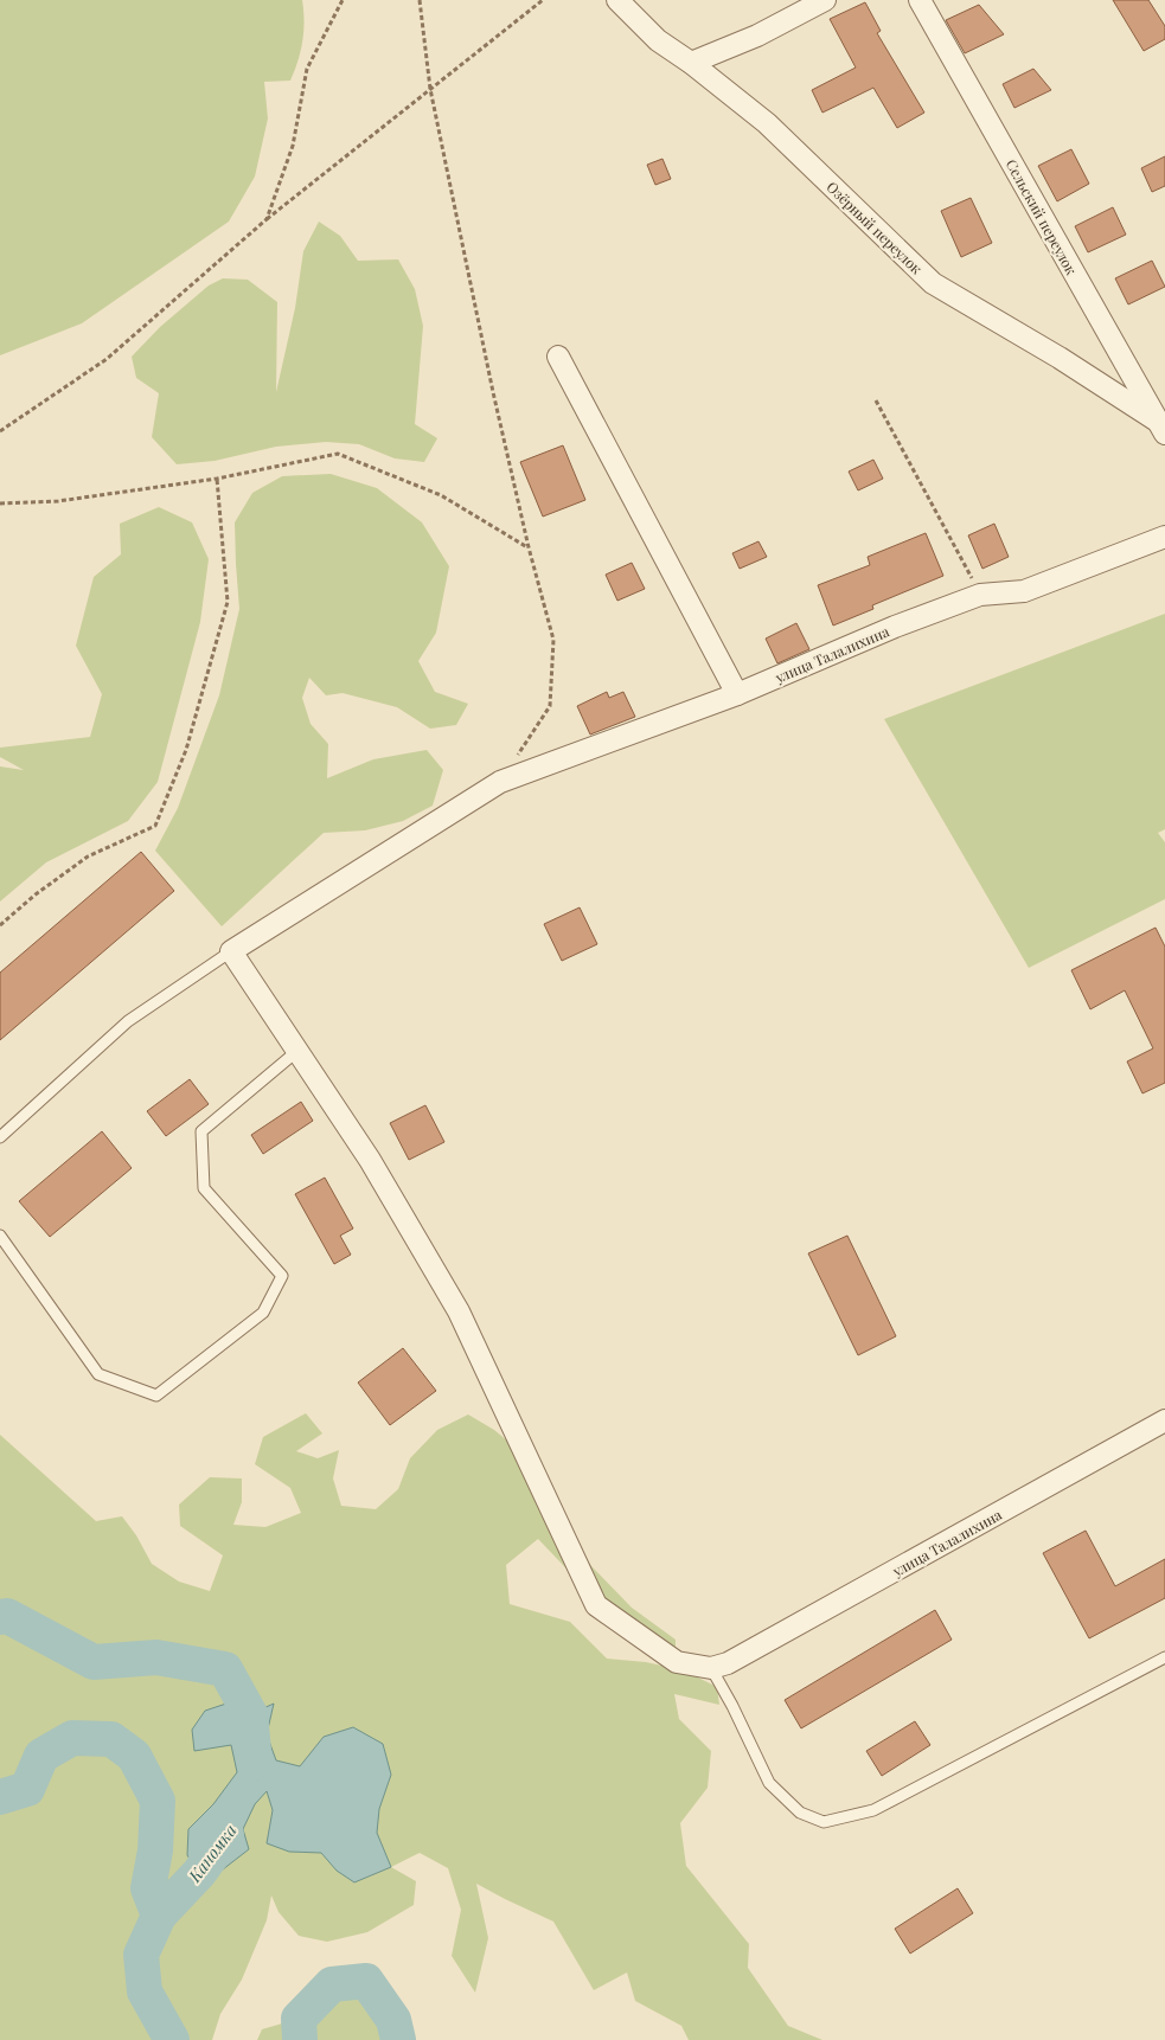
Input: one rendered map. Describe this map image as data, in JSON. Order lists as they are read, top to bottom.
{
  "streets": {
    "street": ["Сельский переулок", "Озёрный переулок", "улица Талалихина"]
  },
  "crossings": [
    ["Сельский переулок", "Озёрный переулок"]
  ],
  "water": ["Каномка"]
}
